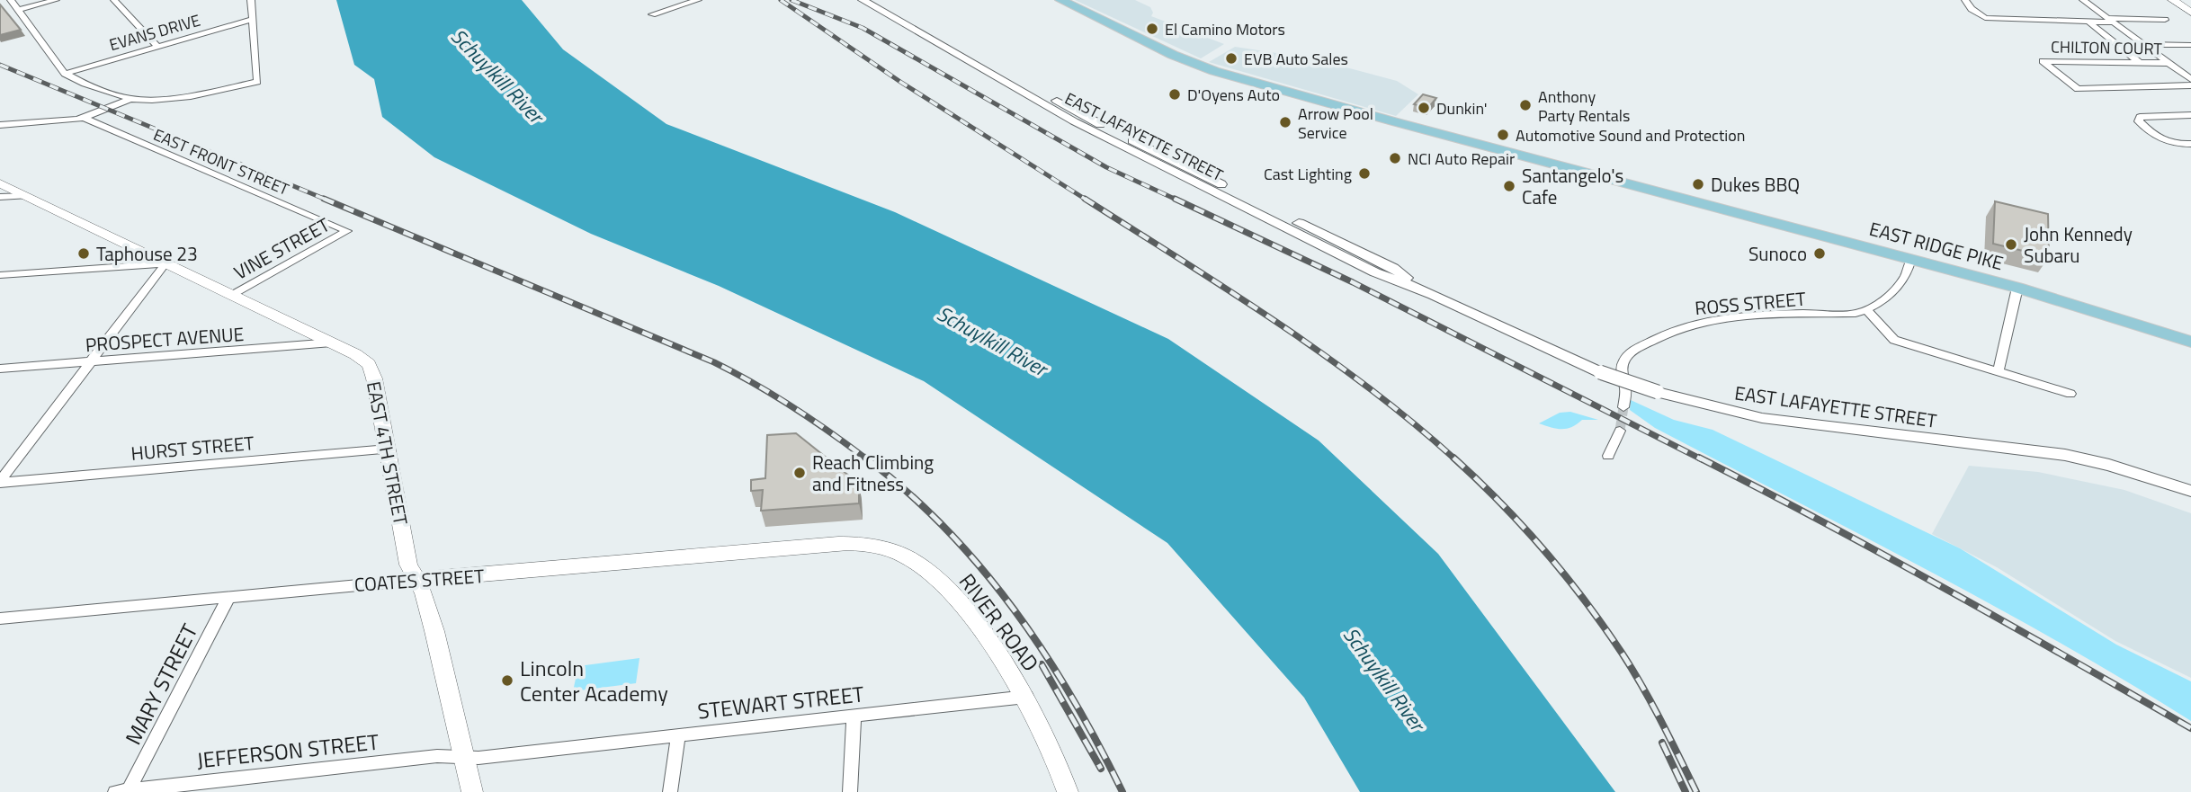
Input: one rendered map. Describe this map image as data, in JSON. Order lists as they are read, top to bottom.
{
  "streets": {
    "main road": [
      "EAST RIDGE PIKE",
      "EAST 4TH STREET",
      "COATES STREET",
      "RIVER ROAD"
    ],
    "street": [
      "EVANS DRIVE",
      "CHILTON COURT",
      "EAST LAFAYETTE STREET",
      "EAST FRONT STREET",
      "VINE STREET",
      "ROSS STREET",
      "PROSPECT AVENUE",
      "HURST STREET",
      "MARY STREET",
      "STEWART STREET",
      "JEFFERSON STREET"
    ]
  },
  "crossings": [
    ["EVANS DRIVE", "EAST FRONT STREET"],
    ["EAST FRONT STREET", "VINE STREET"],
    ["EAST RIDGE PIKE", "ROSS STREET"],
    ["VINE STREET", "EAST 4TH STREET"],
    ["PROSPECT AVENUE", "EAST 4TH STREET"],
    ["HURST STREET", "EAST 4TH STREET"],
    ["EAST 4TH STREET", "COATES STREET"],
    ["EAST 4TH STREET", "STEWART STREET"],
    ["EAST 4TH STREET", "JEFFERSON STREET"],
    ["COATES STREET", "RIVER ROAD"],
    ["COATES STREET", "MARY STREET"],
    ["RIVER ROAD", "STEWART STREET"],
    ["MARY STREET", "JEFFERSON STREET"],
    ["STEWART STREET", "JEFFERSON STREET"]
  ],
  "water": ["Schuylkill River"],
  "places": [
    "El Camino Motors",
    "EVB Auto Sales",
    "D'Oyens Auto",
    "Anthony Party Rentals",
    "Dunkin'",
    "Arrow Pool Service",
    "Automotive Sound and Protection",
    "NCI Auto Repair",
    "Cast Lighting",
    "Dukes BBQ",
    "Santangelo's Cafe",
    "John Kennedy Subaru",
    "Taphouse 23",
    "Sunoco",
    "Reach Climbing and Fitness",
    "Lincoln Center Academy"
  ]
}
